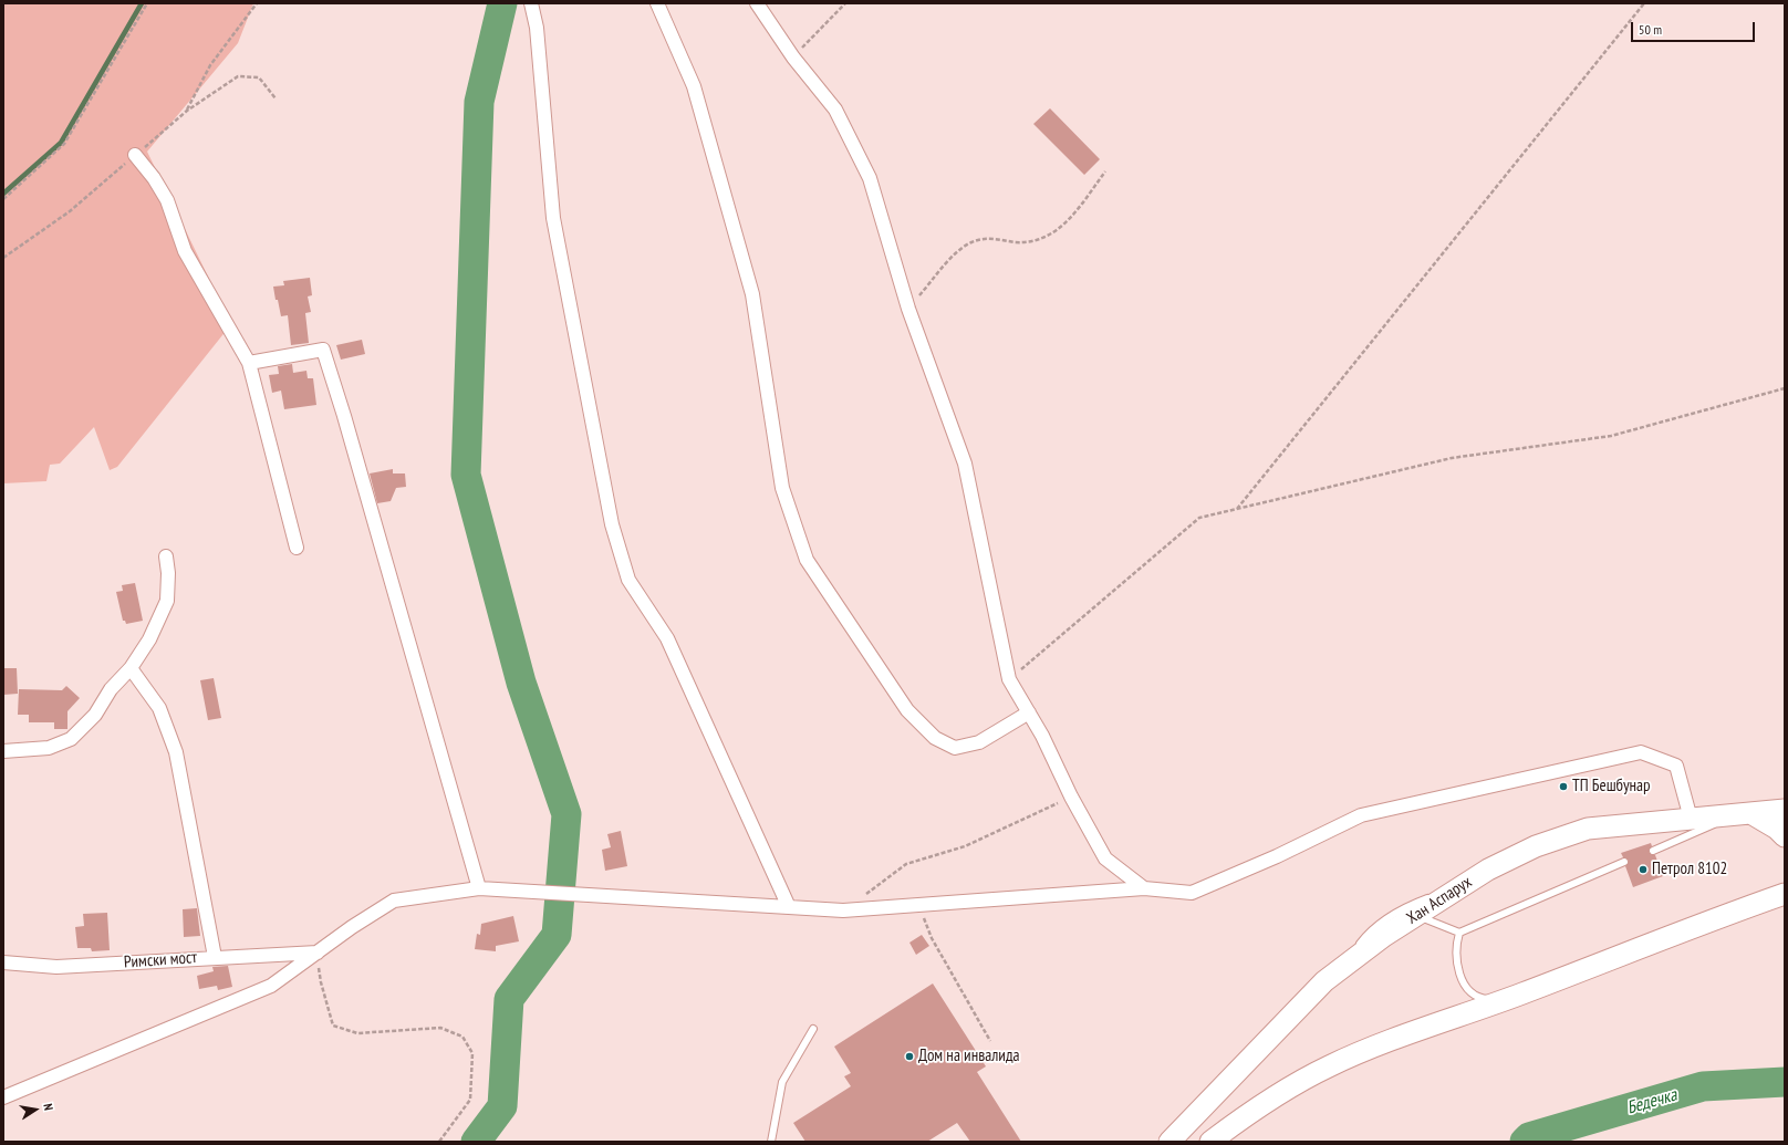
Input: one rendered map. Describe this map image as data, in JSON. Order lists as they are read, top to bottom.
{
  "streets": {
    "main road": ["Хан Аспарух"],
    "street": ["Римски мост"]
  },
  "water": ["Бедечка"],
  "places": ["ТП Бешбунар", "Петрол 8102", "Дом на инвалида"],
  "scale_bar": "50 m",
  "north": "right"
}
